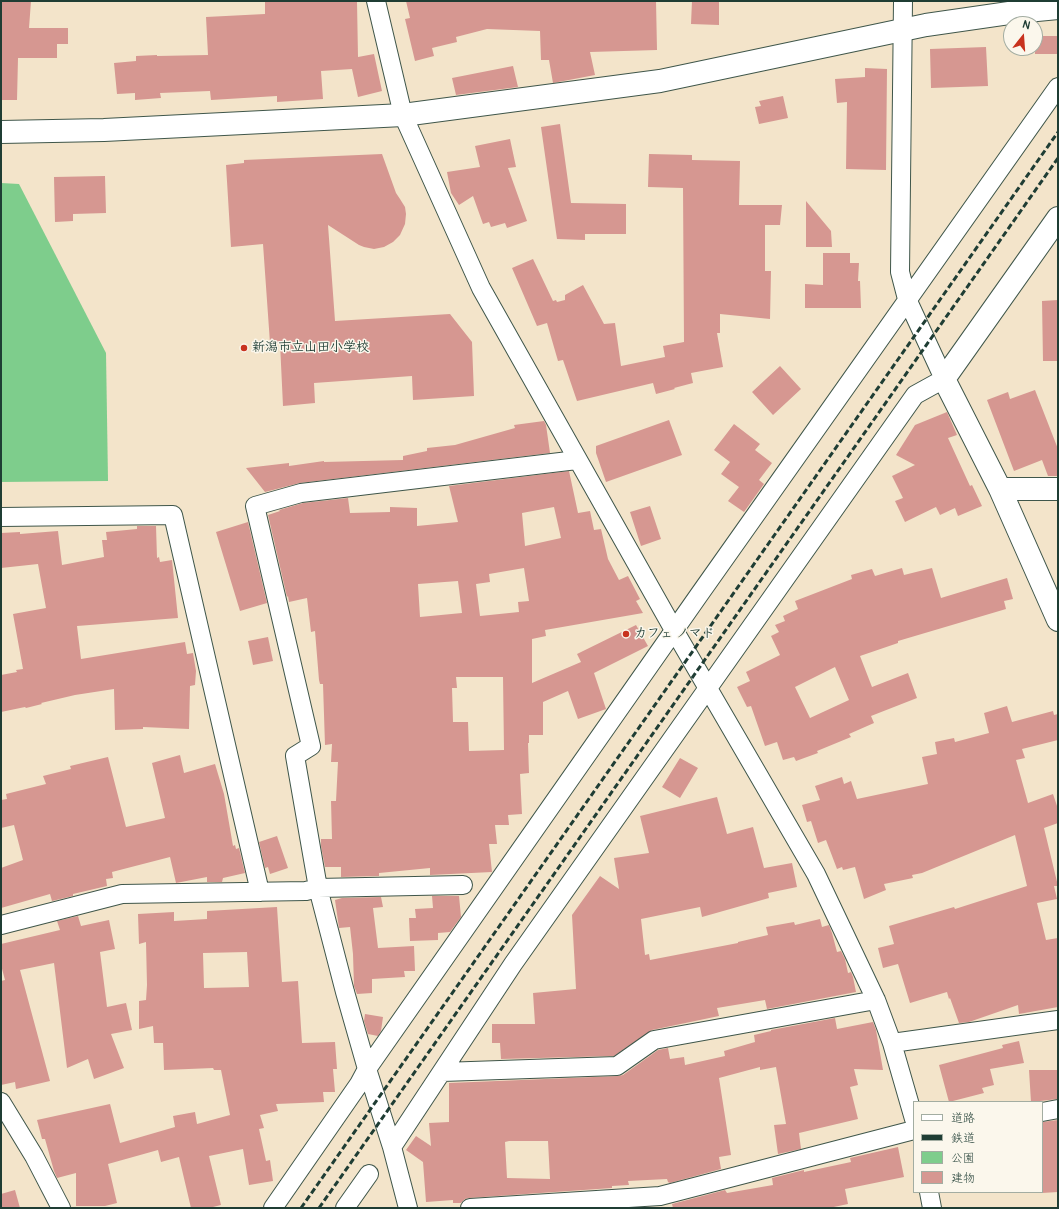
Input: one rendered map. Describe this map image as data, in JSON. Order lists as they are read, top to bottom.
{
  "places": ["新潟市立山田小学校", "カフェ ノマド"],
  "legend": [
    "道路",
    "鉄道",
    "公園",
    "建物"
  ],
  "north": "top"
}
